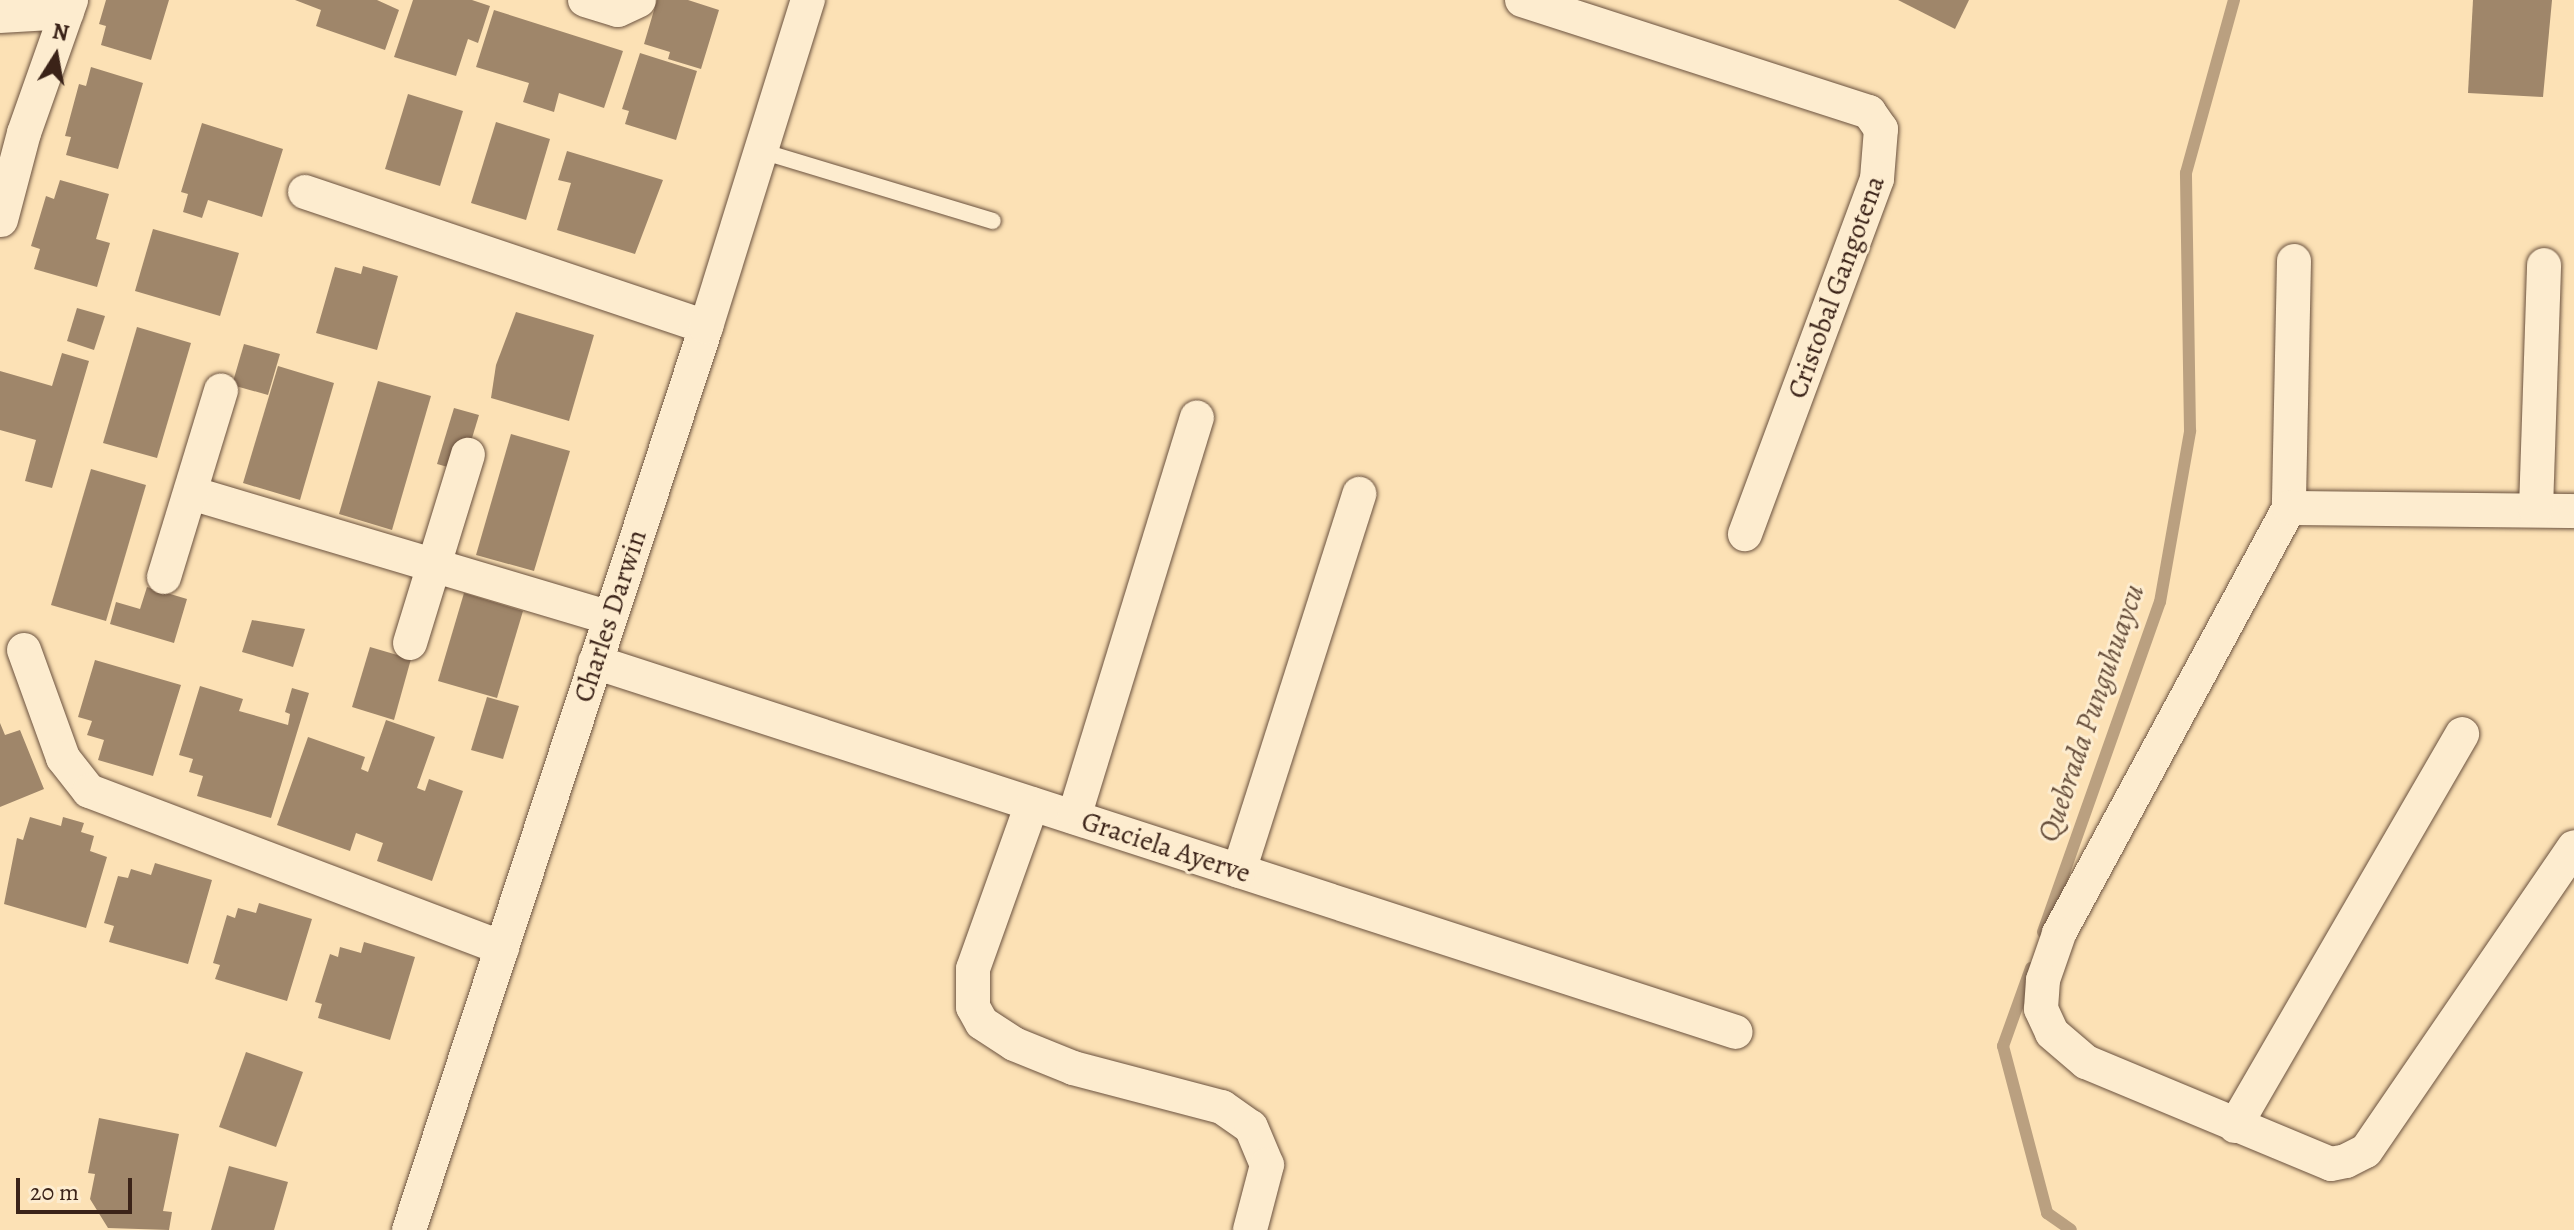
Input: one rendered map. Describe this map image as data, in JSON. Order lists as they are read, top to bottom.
{
  "streets": {
    "street": ["Cristobal Gangotena", "Charles Darwin", "Graciela Ayerve"]
  },
  "crossings": [
    ["Charles Darwin", "Graciela Ayerve"]
  ],
  "water": ["Quebrada Punguhuaycu"],
  "scale_bar": "20 m",
  "north": "top"
}
